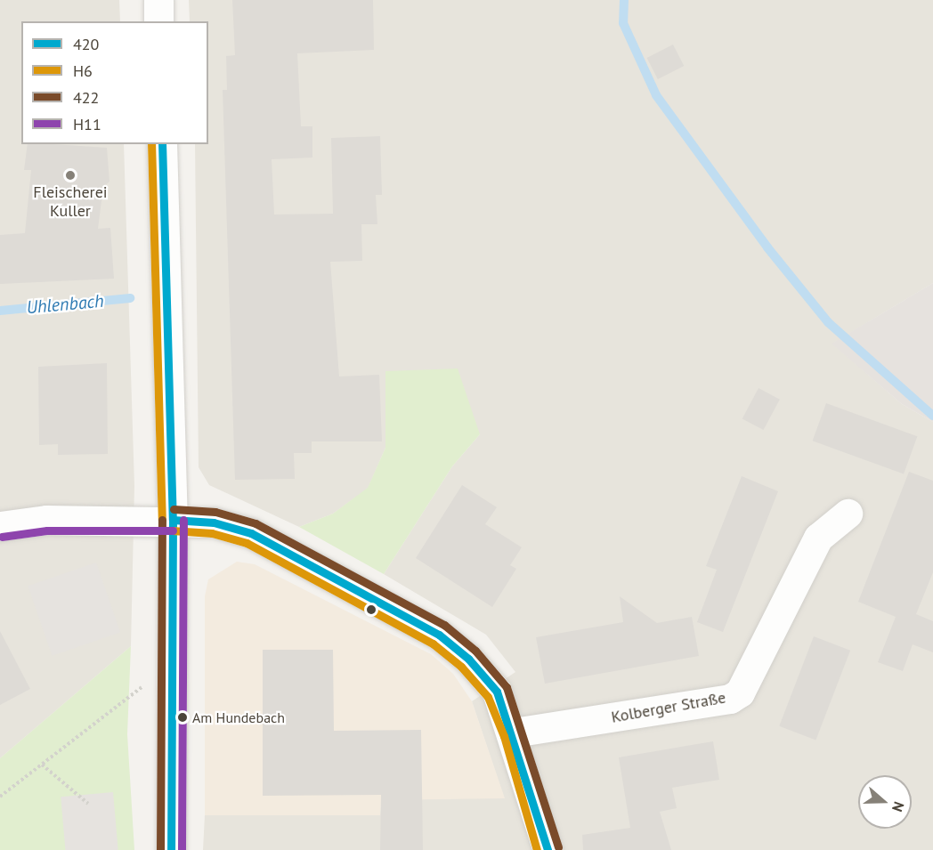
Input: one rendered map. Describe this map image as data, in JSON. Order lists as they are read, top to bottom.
{
  "streets": {
    "street": ["Kolberger Straße"]
  },
  "water": ["Uhlenbach"],
  "places": ["Fleischerei Kuller", "Am Hundebach"],
  "lines": [
    "transit line 420",
    "transit line H6",
    "transit line 422",
    "transit line H11"
  ],
  "legend": [
    "420",
    "H6",
    "422",
    "H11"
  ],
  "north": "right"
}
